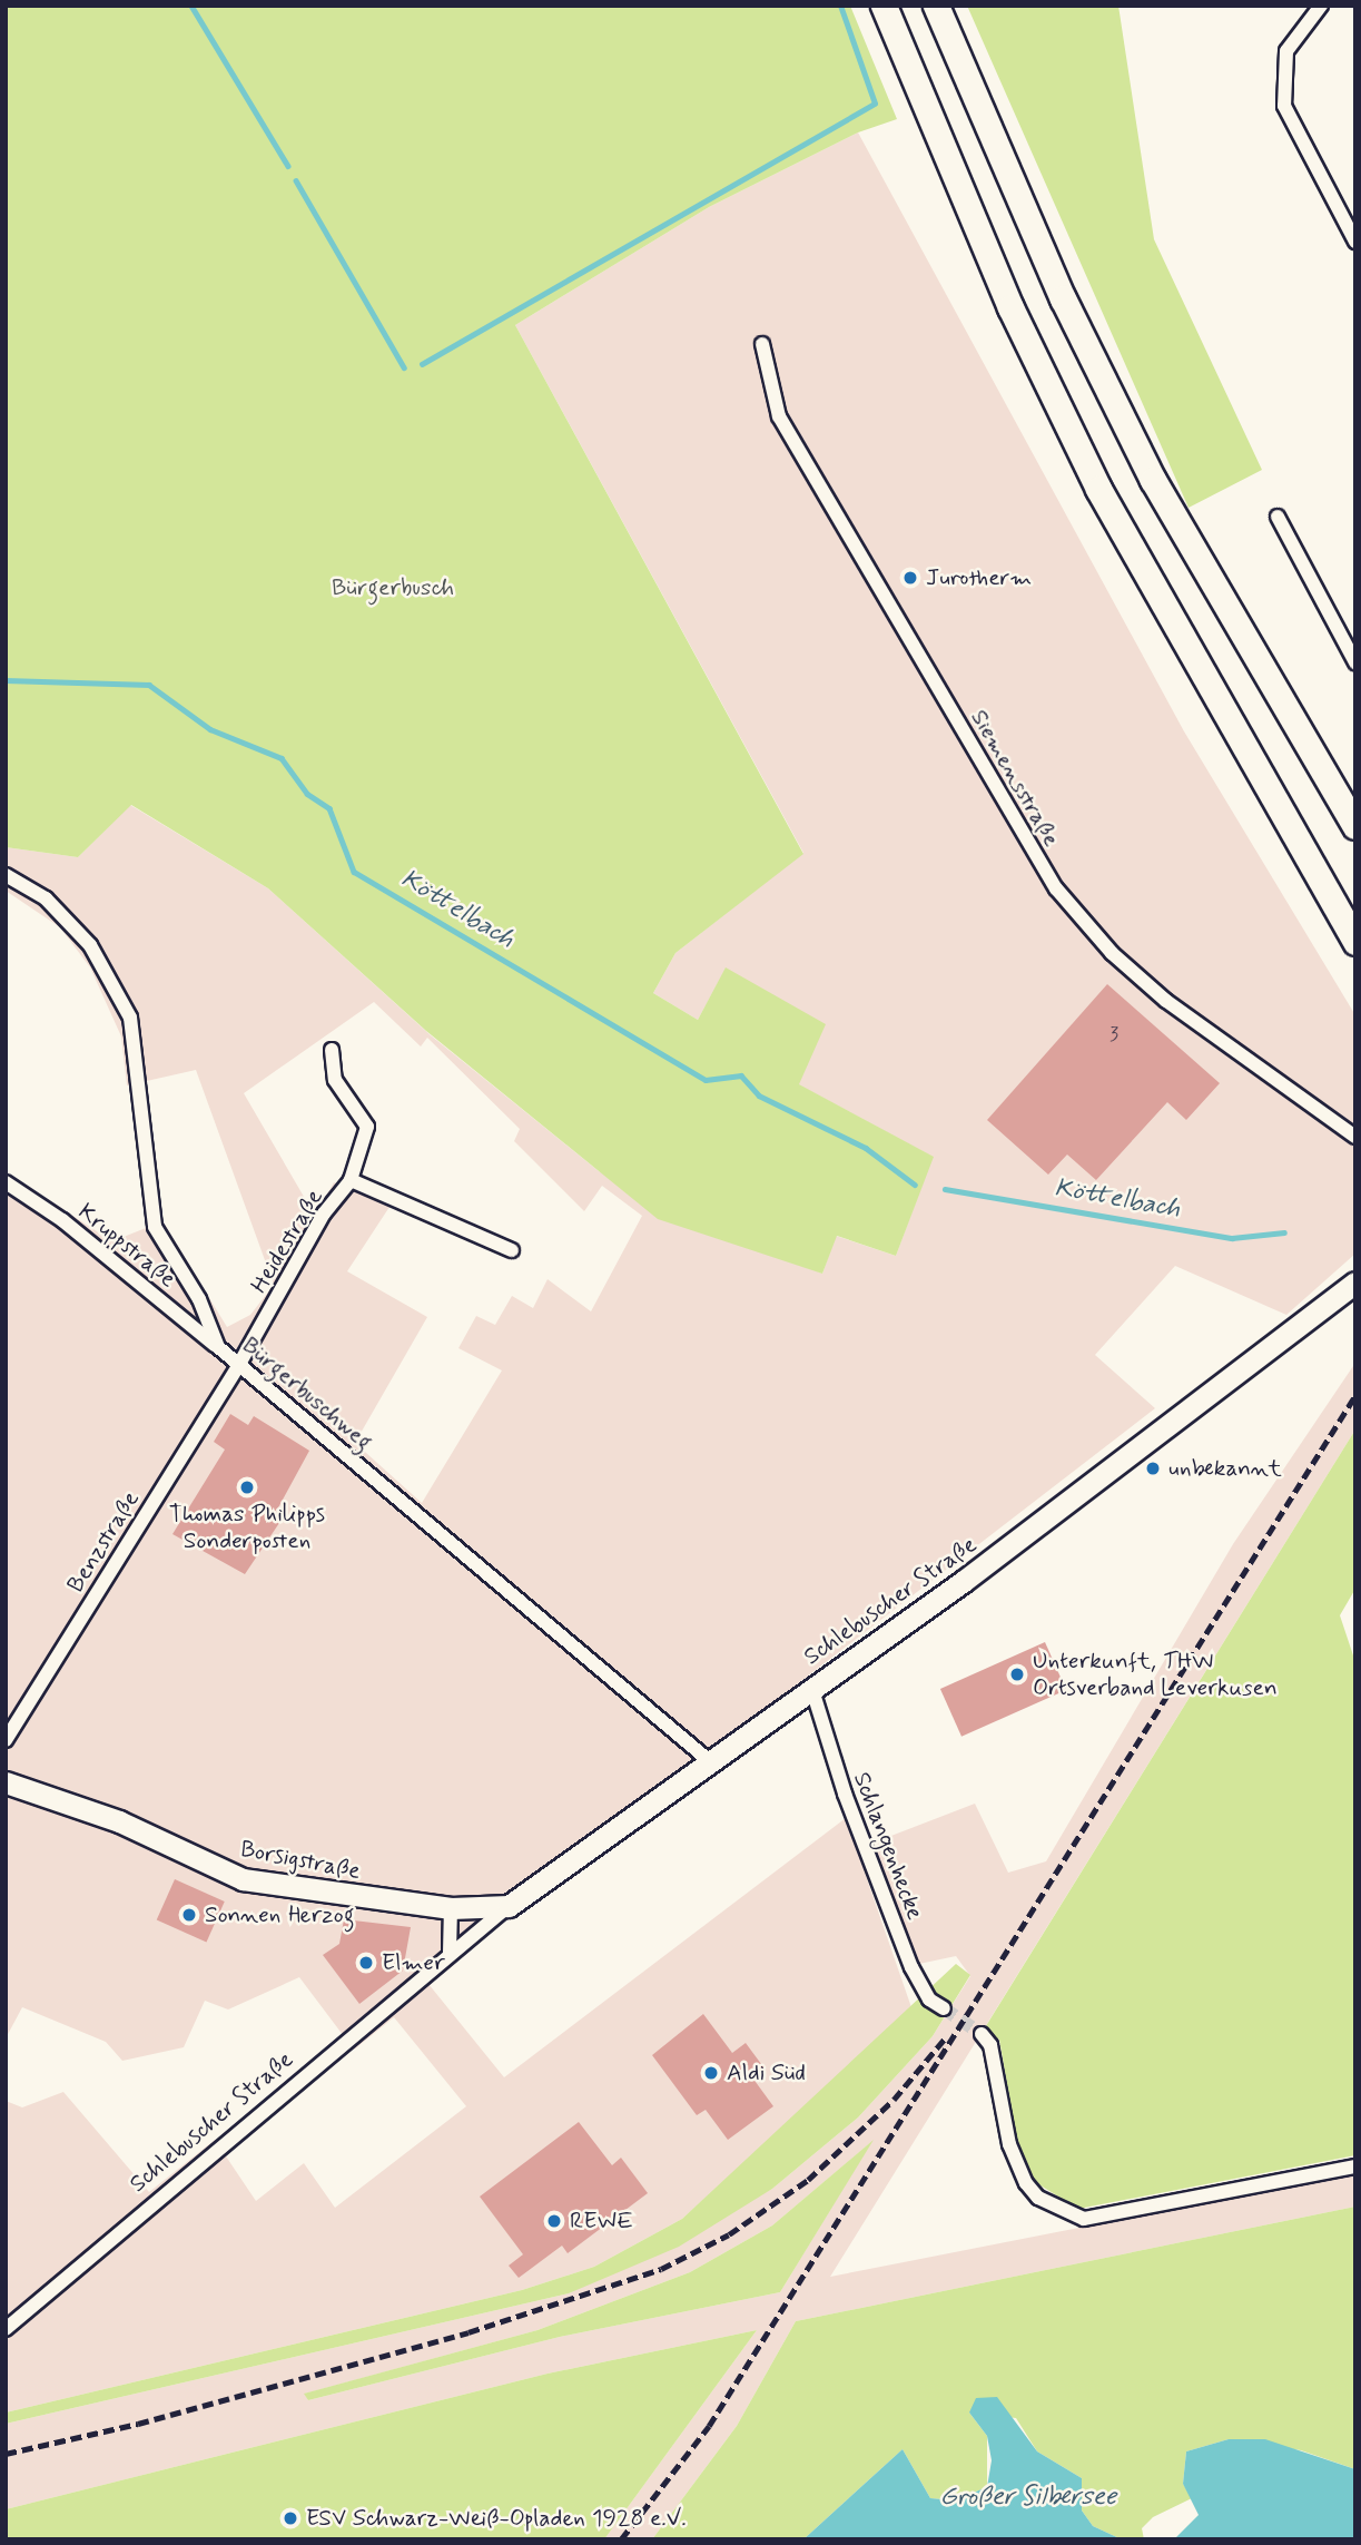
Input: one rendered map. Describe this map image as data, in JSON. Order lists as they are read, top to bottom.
{
  "streets": {
    "main road": ["Schlebuscher Straße", "Borsigstraße"],
    "street": [
      "Siemensstraße",
      "Heidestraße",
      "Kruppstraße",
      "Bürgerbuschweg",
      "Benzstraße",
      "Schlangenhecke"
    ]
  },
  "crossings": [
    ["Heidestraße", "Bürgerbuschweg"],
    ["Heidestraße", "Benzstraße"],
    ["Kruppstraße", "Bürgerbuschweg"],
    ["Bürgerbuschweg", "Benzstraße"],
    ["Bürgerbuschweg", "Schlebuscher Straße"],
    ["Schlebuscher Straße", "Schlangenhecke"],
    ["Schlebuscher Straße", "Borsigstraße"]
  ],
  "water": ["Köttelbach", "Großer Silbersee"],
  "parks": ["Bürgerbusch"],
  "places": [
    "Jurotherm",
    "unbekannt",
    "Thomas Philipps Sonderposten",
    "Unterkunft, THW Ortsverband Leverkusen",
    "Sonnen Herzog",
    "Elmer",
    "Aldi Süd",
    "REWE",
    "ESV Schwarz-Weiß-Opladen 1928 e.V."
  ],
  "house_numbers": ["3"]
}
